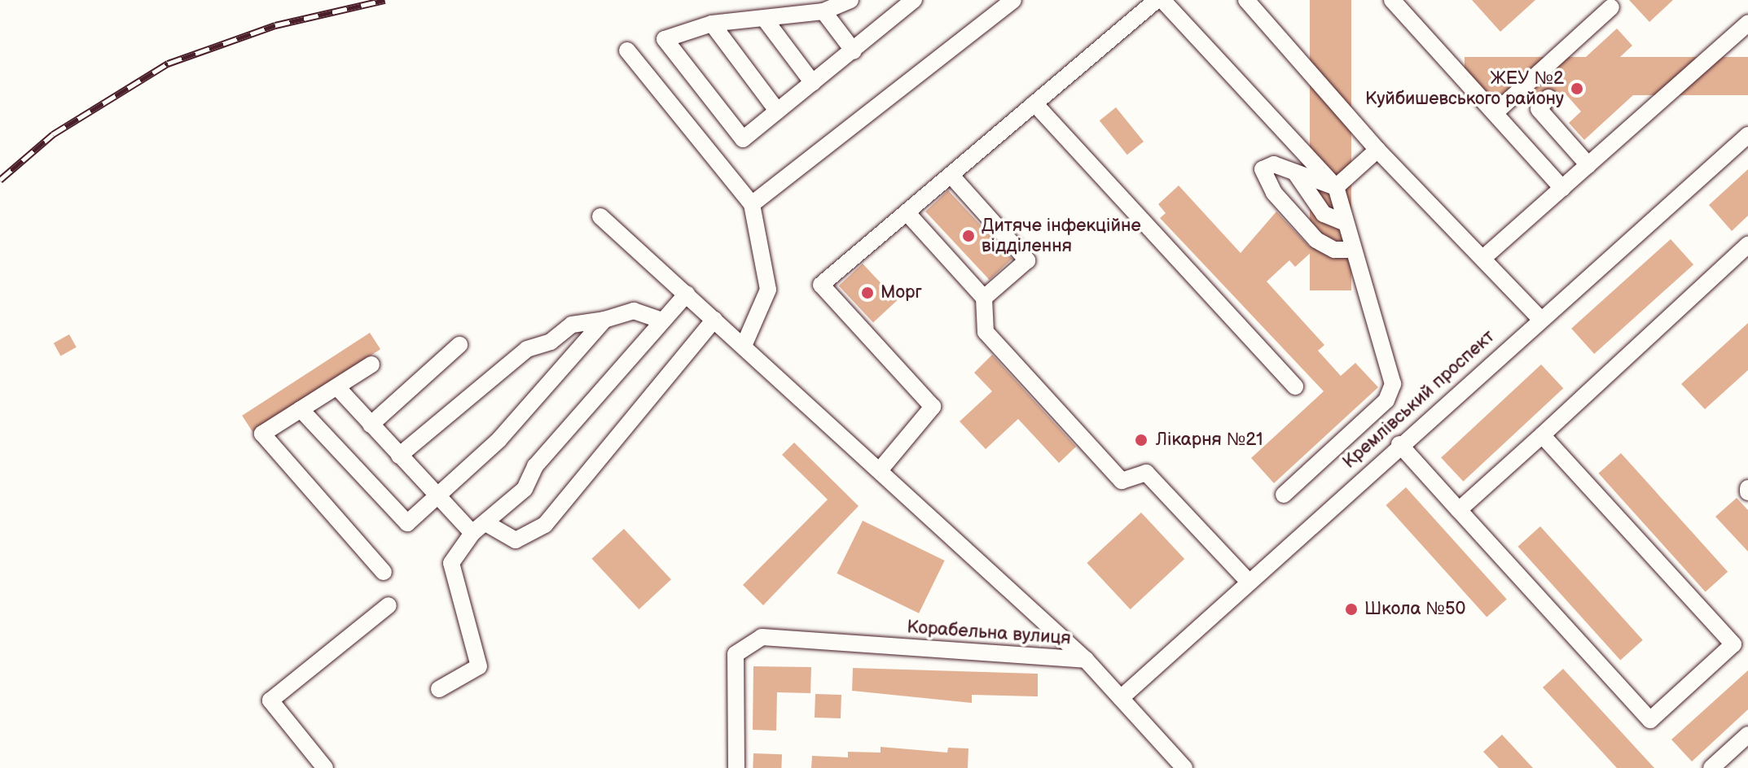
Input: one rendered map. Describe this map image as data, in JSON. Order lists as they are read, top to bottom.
{
  "streets": {
    "street": ["Кремлівський проспект", "Корабельна вулиця"]
  },
  "crossings": [
    ["Кремлівський проспект", "Корабельна вулиця"]
  ],
  "places": [
    "ЖЕУ №2 Куйбишевського району",
    "Дитяче інфекційне відділення",
    "Морг",
    "Лікарня №21",
    "Школа №50"
  ]
}
